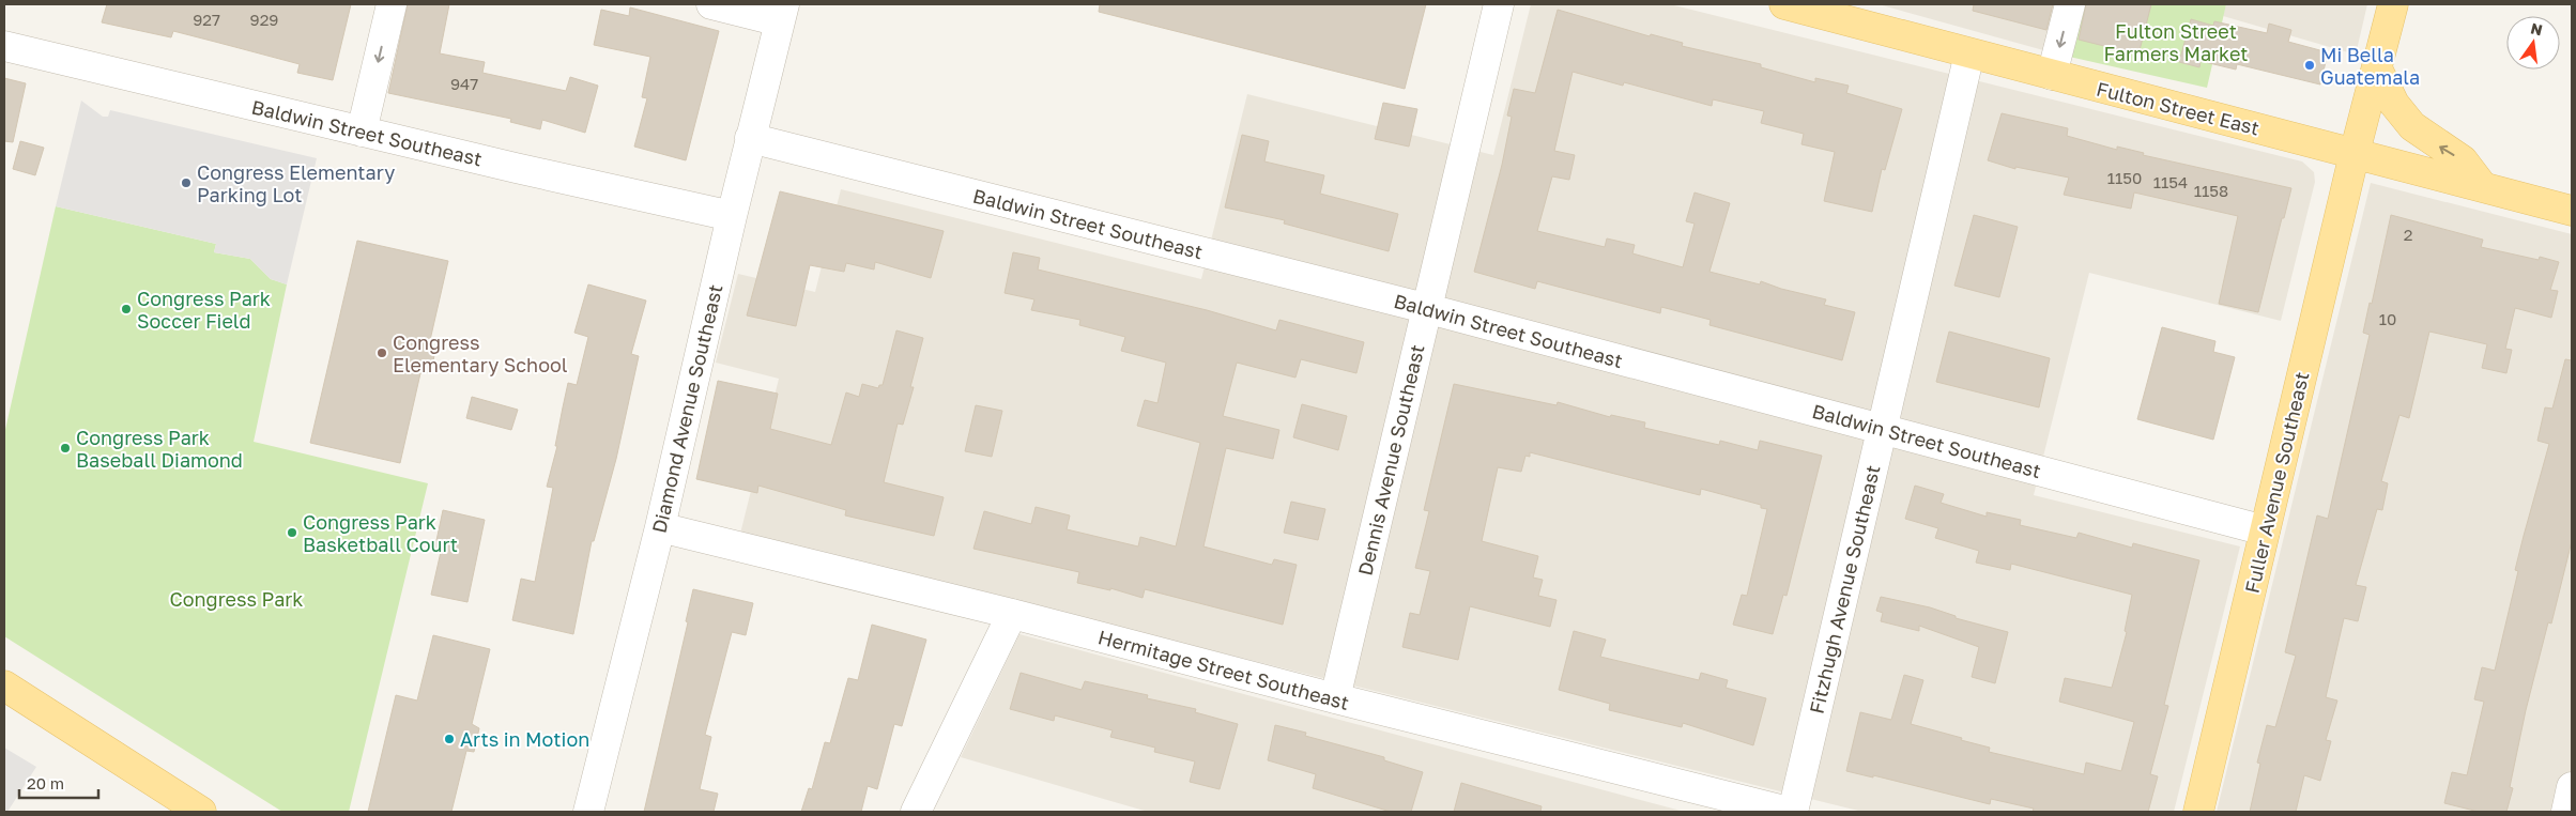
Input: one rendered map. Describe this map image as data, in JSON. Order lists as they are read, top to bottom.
{
  "streets": {
    "main road": ["Fulton Street East", "Fuller Avenue Southeast"],
    "street": [
      "Baldwin Street Southeast",
      "Diamond Avenue Southeast",
      "Dennis Avenue Southeast",
      "Fitzhugh Avenue Southeast",
      "Hermitage Street Southeast"
    ]
  },
  "crossings": [
    ["Fulton Street East", "Fuller Avenue Southeast"],
    ["Fulton Street East", "Fitzhugh Avenue Southeast"],
    ["Baldwin Street Southeast", "Diamond Avenue Southeast"],
    ["Baldwin Street Southeast", "Dennis Avenue Southeast"],
    ["Baldwin Street Southeast", "Fuller Avenue Southeast"],
    ["Baldwin Street Southeast", "Fitzhugh Avenue Southeast"],
    ["Diamond Avenue Southeast", "Hermitage Street Southeast"],
    ["Dennis Avenue Southeast", "Hermitage Street Southeast"]
  ],
  "parks": ["Fulton Street Farmers Market", "Congress Park"],
  "places": [
    "Mi Bella Guatemala",
    "Congress Elementary Parking Lot",
    "Congress Park Soccer Field",
    "Congress Elementary School",
    "Congress Park Baseball Diamond",
    "Congress Park Basketball Court",
    "Arts in Motion"
  ],
  "house_numbers": [
    "927",
    "929",
    "947",
    "1150",
    "1154",
    "1158",
    "2",
    "10"
  ],
  "scale_bar": "20 m",
  "north": "top"
}
